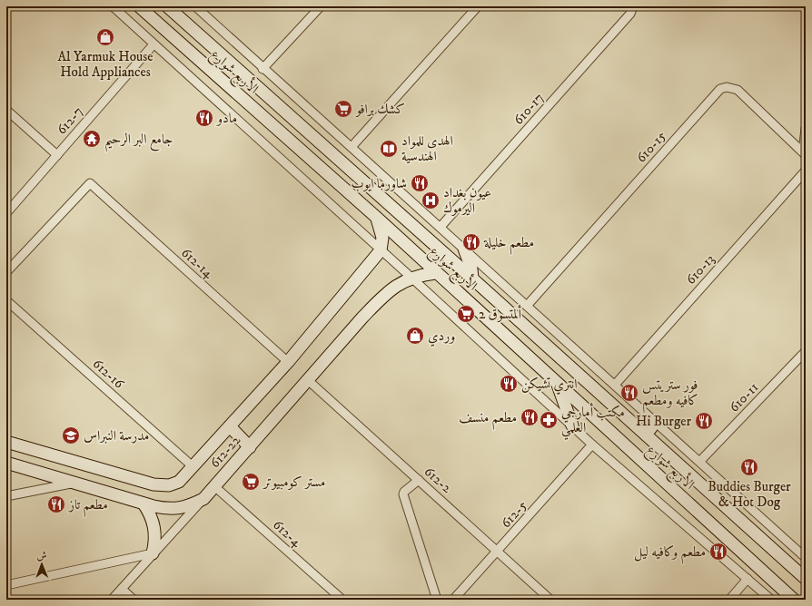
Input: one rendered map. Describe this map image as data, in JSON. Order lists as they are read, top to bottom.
{
  "streets": {
    "main road": ["الأربع شوارع", "612-22"],
    "street": [
      "610-17",
      "612-7",
      "610-15",
      "612-14",
      "610-13",
      "612-16",
      "610-11",
      "612-2",
      "612-5",
      "612-4"
    ]
  },
  "crossings": [
    ["الأربع شوارع", "612-22"],
    ["612-14", "612-22"],
    ["612-16", "612-22"],
    ["612-22", "612-2"],
    ["612-22", "612-4"],
    ["612-2", "612-5"]
  ],
  "places": {
    "shop": ["Al Yarmuk House Hold Appliances", "وردي"],
    "supermarket": ["كشك برافو", "ألمتسوق 2", "مستر كومبيوتر"],
    "restaurant": [
      "مادو",
      "شاورما ايوب",
      "مطعم خليلة",
      "انتري تشيكن",
      "فور ستريتس كافيه ومطعم",
      "مطعم منسف",
      "Hi Burger",
      "Buddies Burger & Hot Dog",
      "مطعم تاز",
      "مطعم وكافيه ليل"
    ],
    "temple": ["جامع البر الرحيم"],
    "library": ["الهدى للمواد الهندسية"],
    "hospital": ["عيون بغداد اليرموك"],
    "pharmacy": ["مكتب أمارجي العلمي"],
    "school or university": ["مدرسة النبراس"]
  },
  "north": "top"
}
